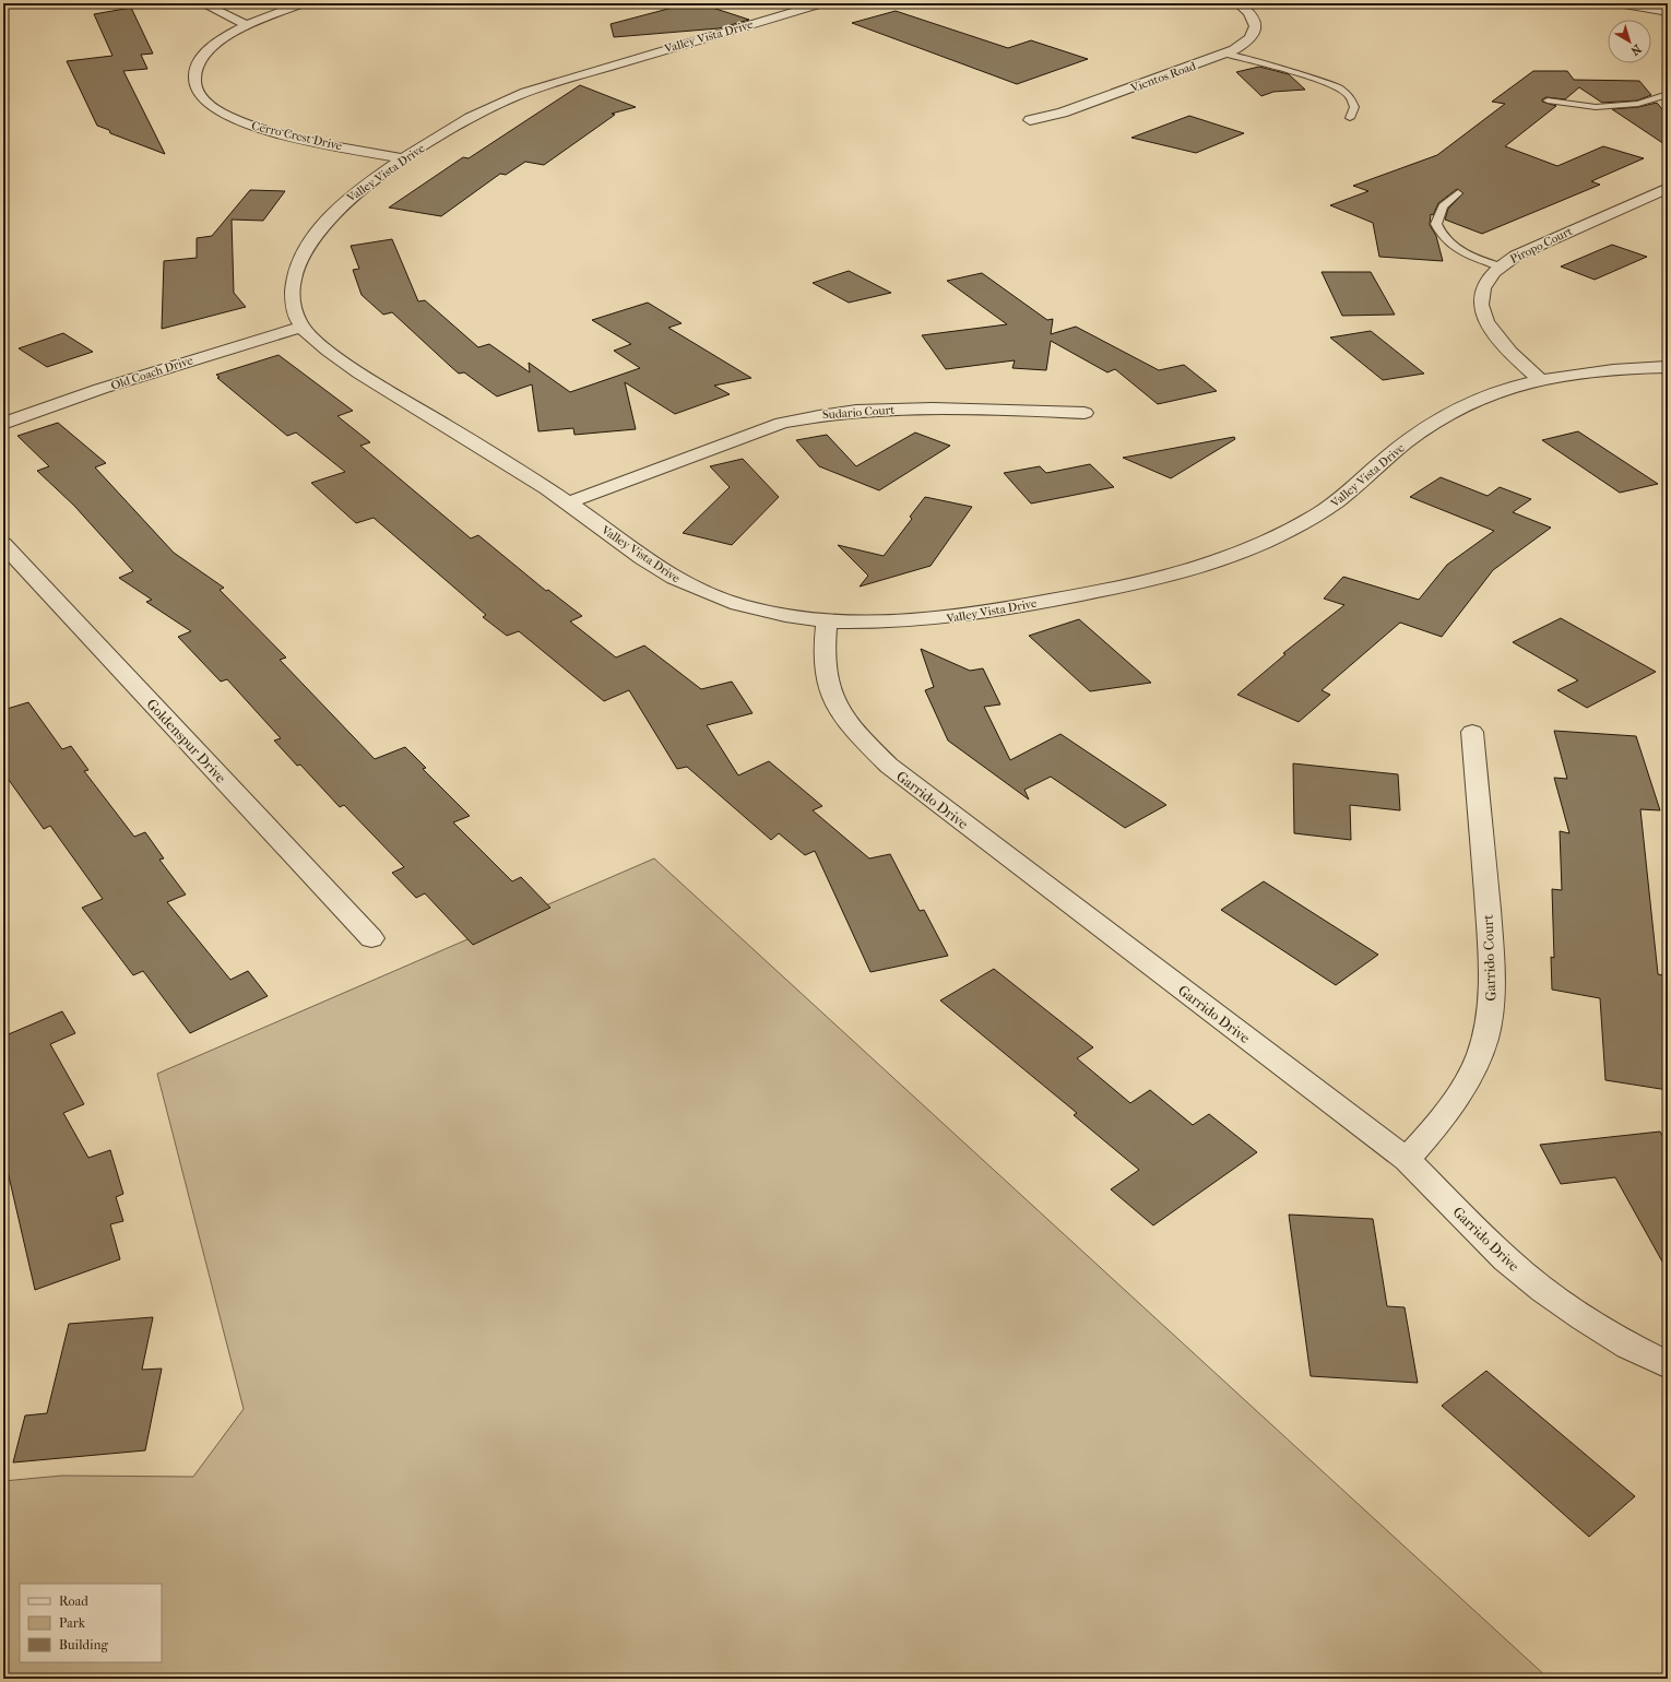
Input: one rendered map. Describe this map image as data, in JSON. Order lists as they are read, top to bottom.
{
  "streets": {
    "street": [
      "Valley Vista Drive",
      "Vientos Road",
      "Cerro Crest Drive",
      "Piropo Court",
      "Old Coach Drive",
      "Sudario Court",
      "Goldenspur Drive",
      "Garrido Drive",
      "Garrido Court"
    ]
  },
  "crossings": [
    ["Valley Vista Drive", "Cerro Crest Drive"],
    ["Valley Vista Drive", "Piropo Court"],
    ["Valley Vista Drive", "Old Coach Drive"],
    ["Valley Vista Drive", "Sudario Court"],
    ["Valley Vista Drive", "Garrido Drive"],
    ["Garrido Drive", "Garrido Court"]
  ],
  "legend": ["Road", "Park", "Building"],
  "north": "bottom right"
}
